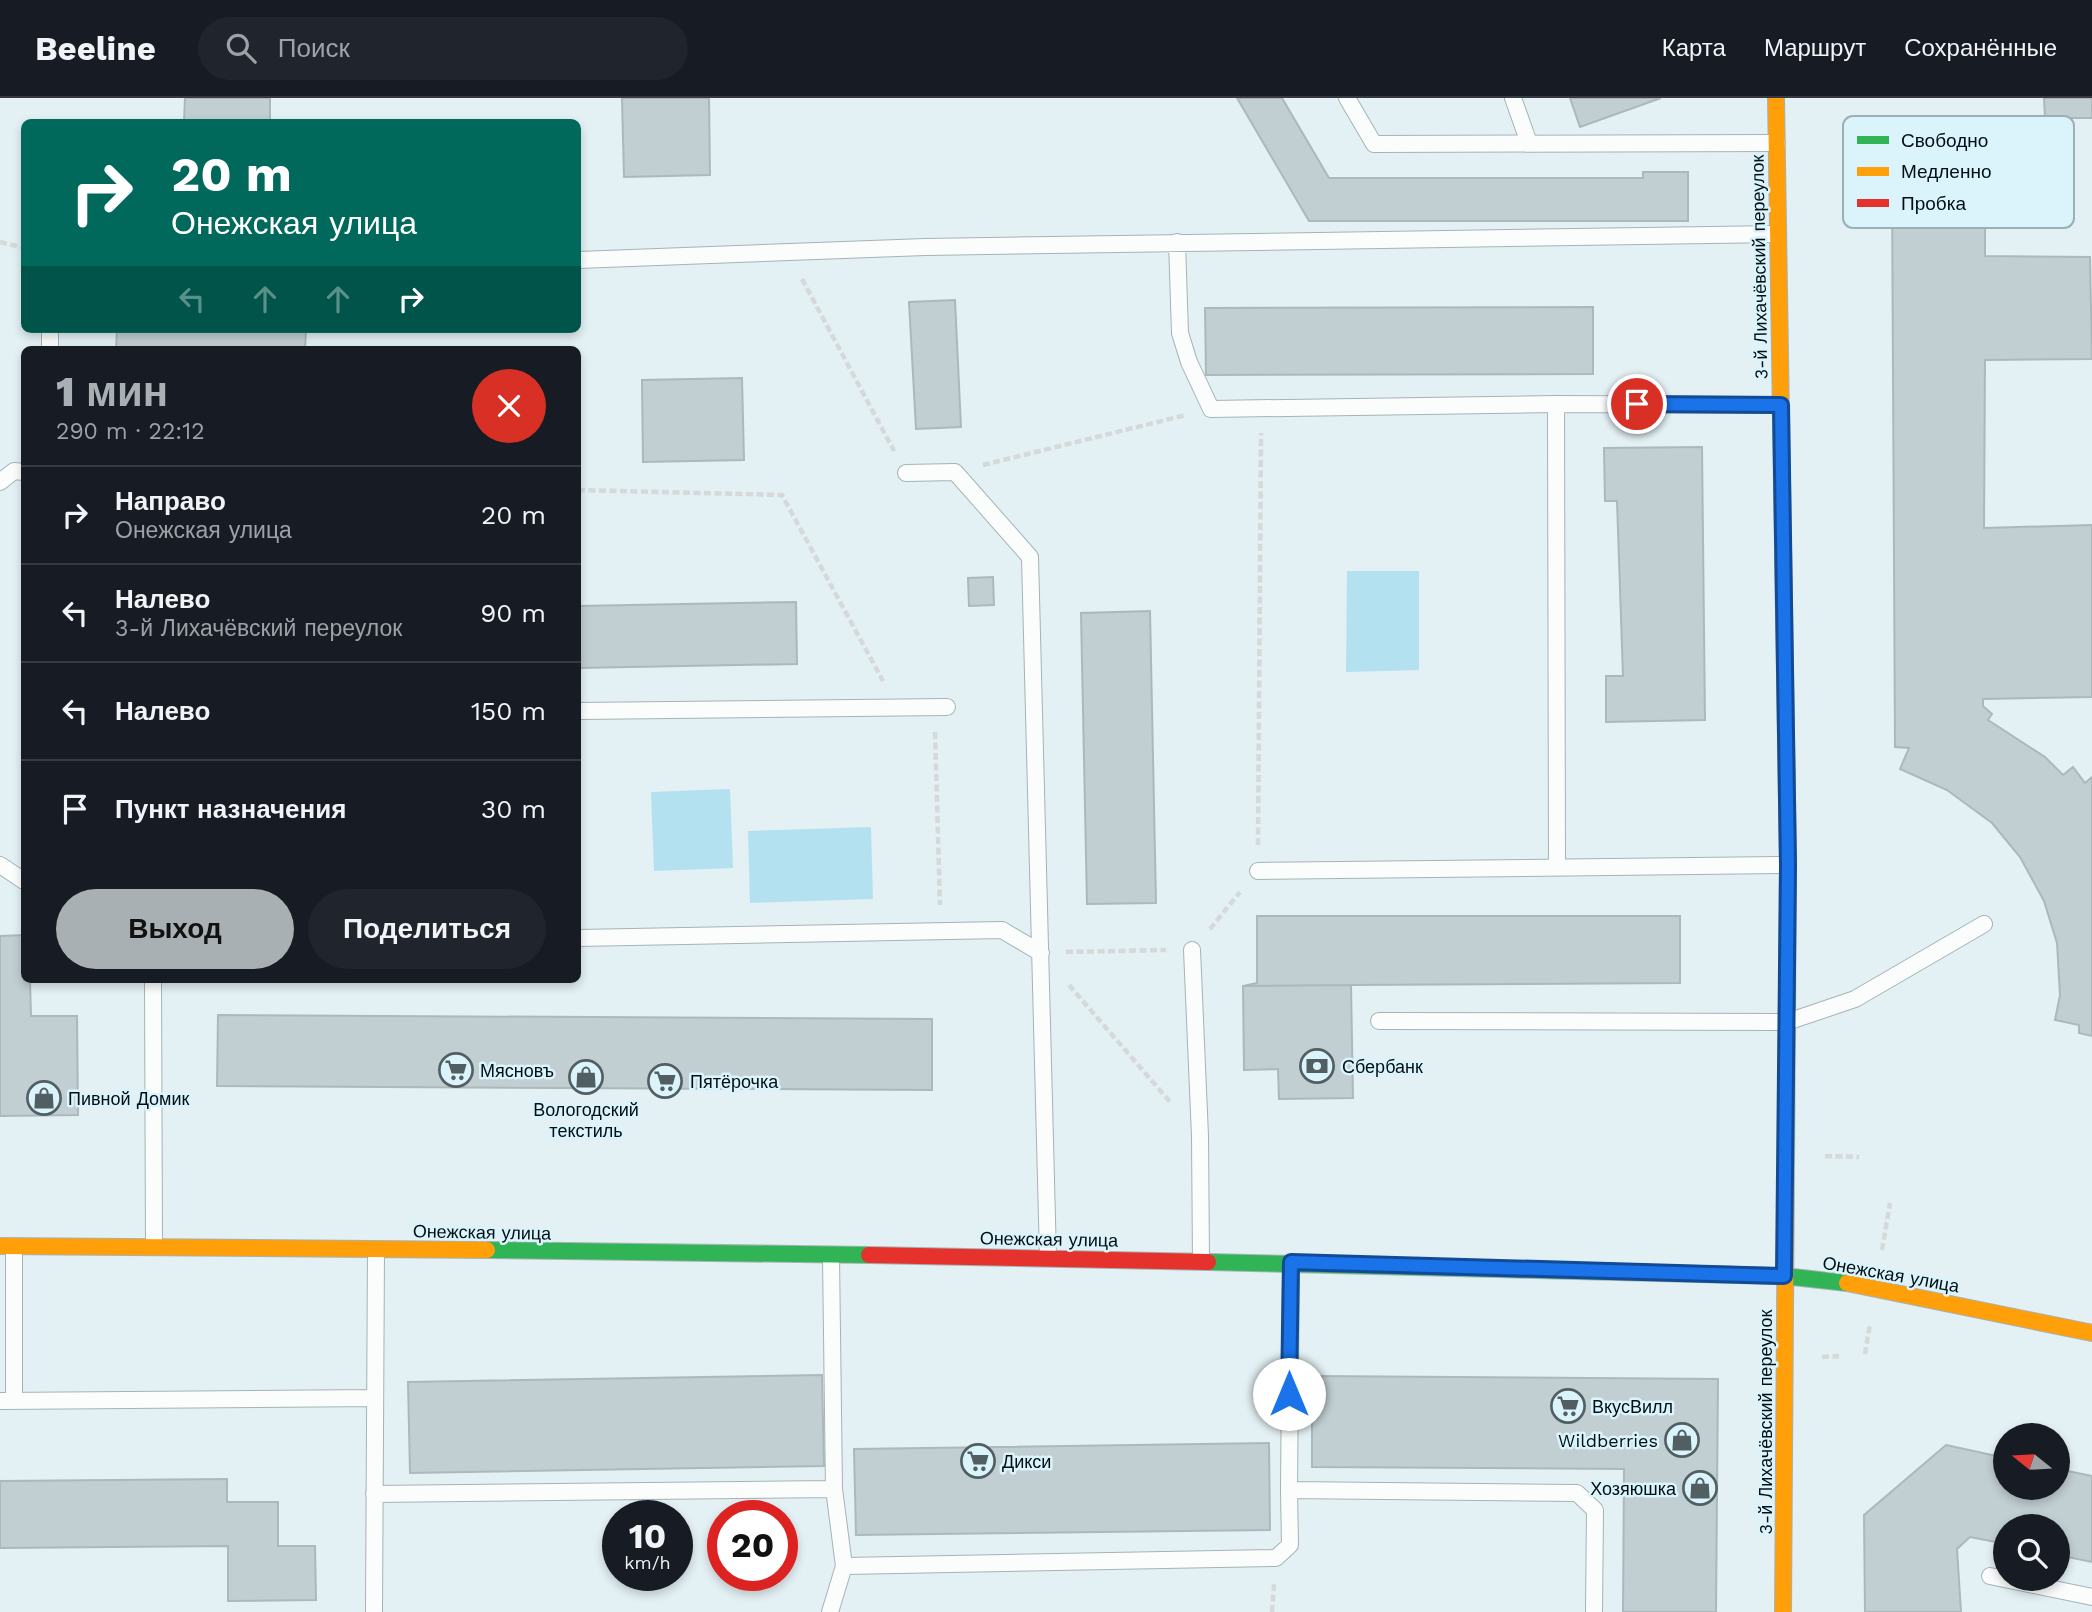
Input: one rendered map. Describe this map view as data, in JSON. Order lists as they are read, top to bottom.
{
  "streets": {
    "main road": ["3-й Лихачёвский переулок", "Онежская улица"]
  },
  "crossings": [
    ["3-й Лихачёвский переулок", "Онежская улица"]
  ],
  "places": {
    "bank": ["Сбербанк"],
    "supermarket": [
      "Мясновъ",
      "Пятёрочка",
      "ВкусВилл",
      "Дикси"
    ],
    "shop": [
      "Вологодский текстиль",
      "Пивной Домик",
      "Wildberries",
      "Хозяюшка"
    ]
  },
  "legend": ["Свободно", "Медленно", "Пробка"],
  "north": "left",
  "page": {
    "header": "Beeline",
    "search": "Поиск",
    "nav": ["Карта", "Маршрут", "Сохранённые"],
    "turn": ["20 m", "Онежская улица"],
    "heading": ["1 мин", "290 m · 22:12"],
    "list": [
      {
        "name": "Направо",
        "note": "Онежская улица",
        "value": "20 m"
      },
      {
        "name": "Налево",
        "note": "3-й Лихачёвский переулок",
        "value": "90 m"
      },
      {
        "name": "Налево",
        "value": "150 m"
      },
      {
        "name": "Пункт назначения",
        "value": "30 m"
      }
    ],
    "buttons": ["Выход", "Поделиться"],
    "speed": "10 km/h",
    "limit": "20"
  }
}
